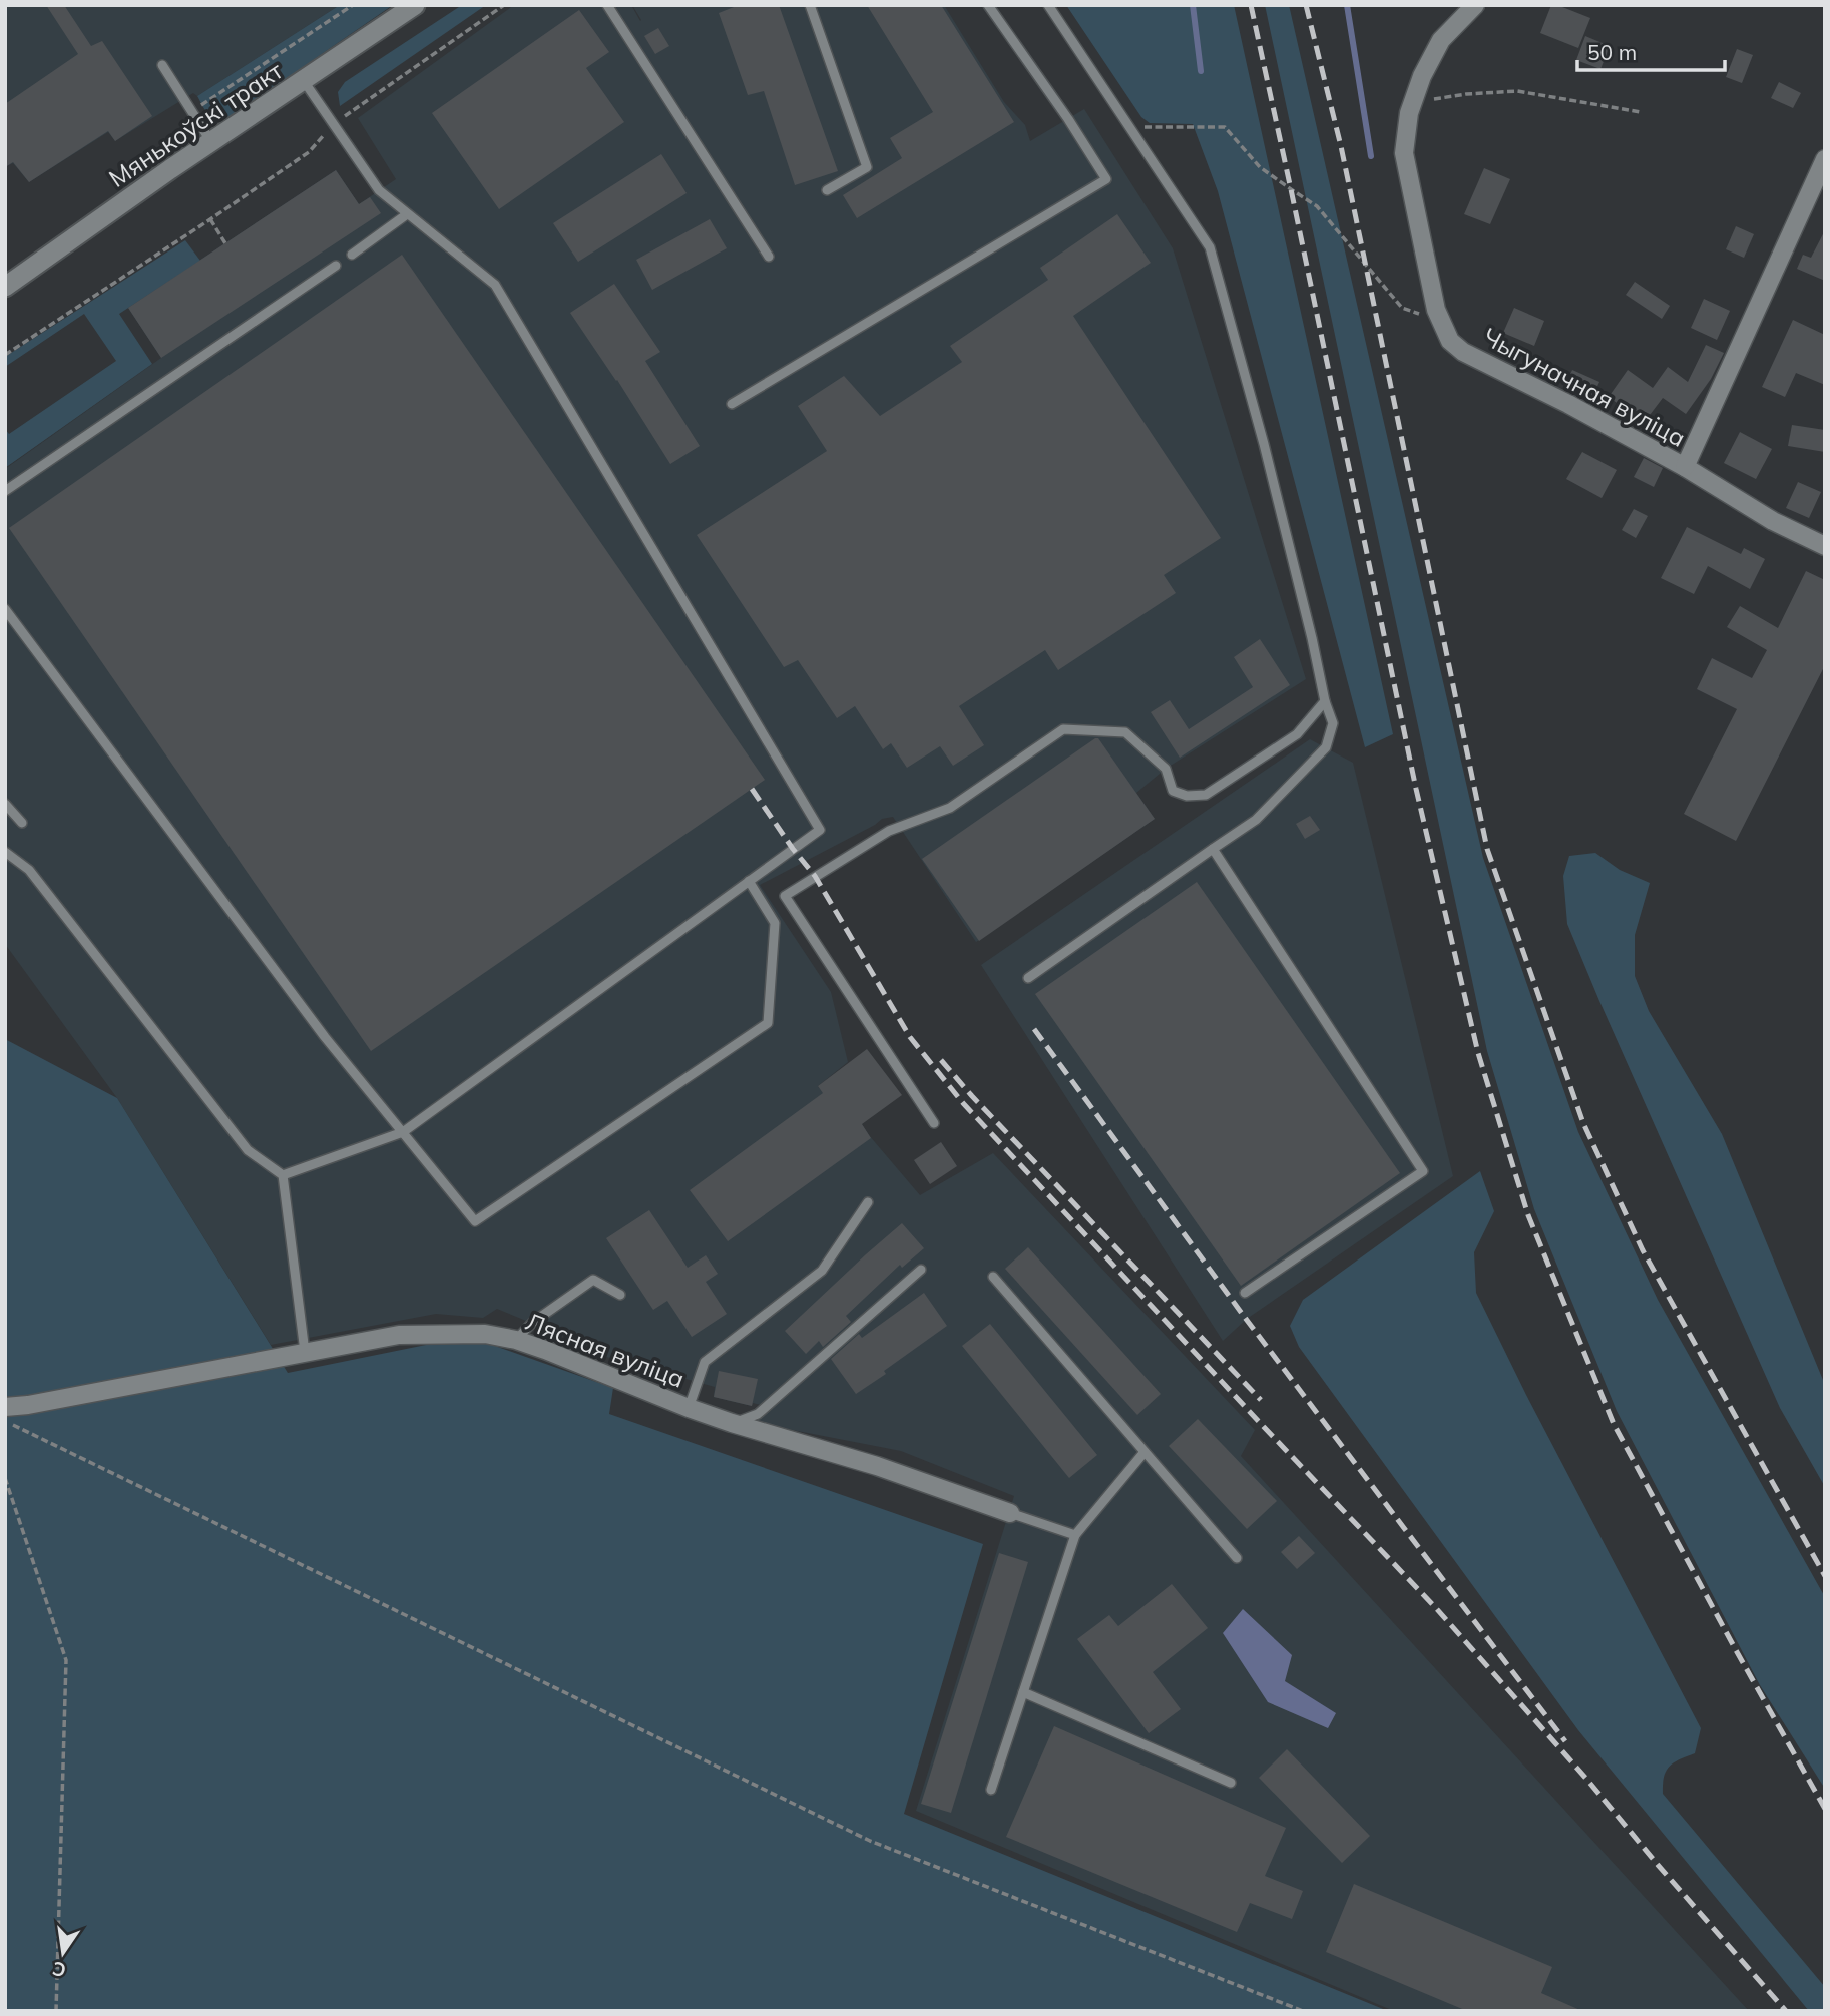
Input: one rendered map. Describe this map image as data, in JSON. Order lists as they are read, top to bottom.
{
  "streets": {
    "street": ["Мянькоўскі тракт", "Чыгуначная вуліца", "Лясная вуліца"]
  },
  "scale_bar": "50 m",
  "north": "bottom"
}
